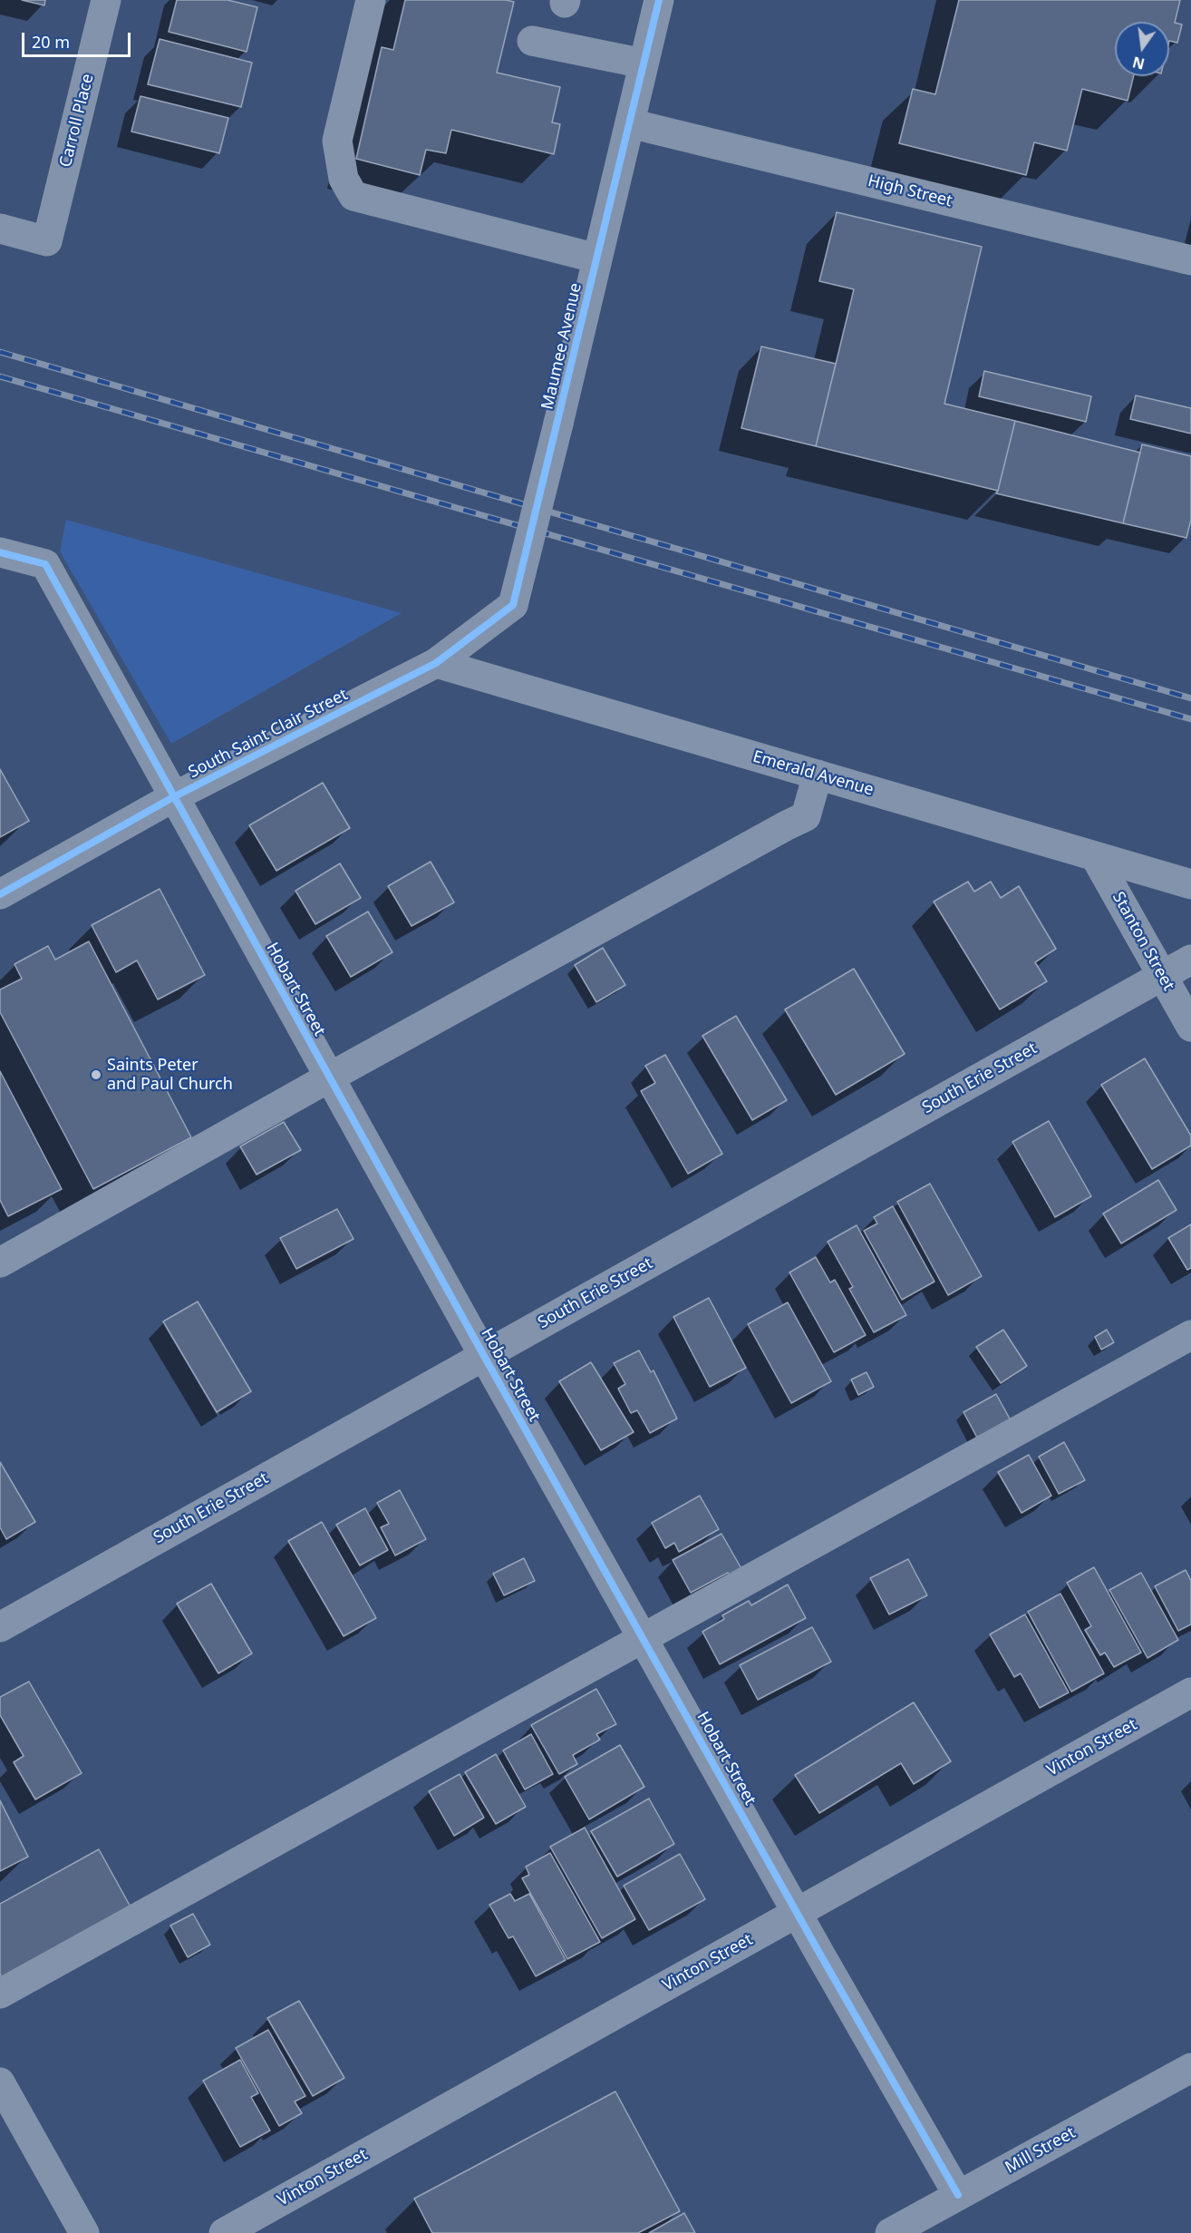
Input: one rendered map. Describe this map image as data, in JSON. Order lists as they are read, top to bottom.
{
  "streets": {
    "street": [
      "Carroll Place",
      "High Street",
      "Maumee Avenue",
      "South Saint Clair Street",
      "Emerald Avenue",
      "Stanton Street",
      "Hobart Street",
      "South Erie Street",
      "Vinton Street",
      "Mill Street"
    ]
  },
  "crossings": [
    ["High Street", "Maumee Avenue"],
    ["Maumee Avenue", "South Saint Clair Street"],
    ["Maumee Avenue", "Emerald Avenue"],
    ["South Saint Clair Street", "Emerald Avenue"],
    ["South Saint Clair Street", "Hobart Street"],
    ["Emerald Avenue", "Stanton Street"],
    ["Stanton Street", "South Erie Street"],
    ["Hobart Street", "South Erie Street"],
    ["Hobart Street", "Vinton Street"],
    ["Hobart Street", "Mill Street"]
  ],
  "places": ["Saints Peter and Paul Church"],
  "scale_bar": "20 m",
  "north": "bottom"
}
